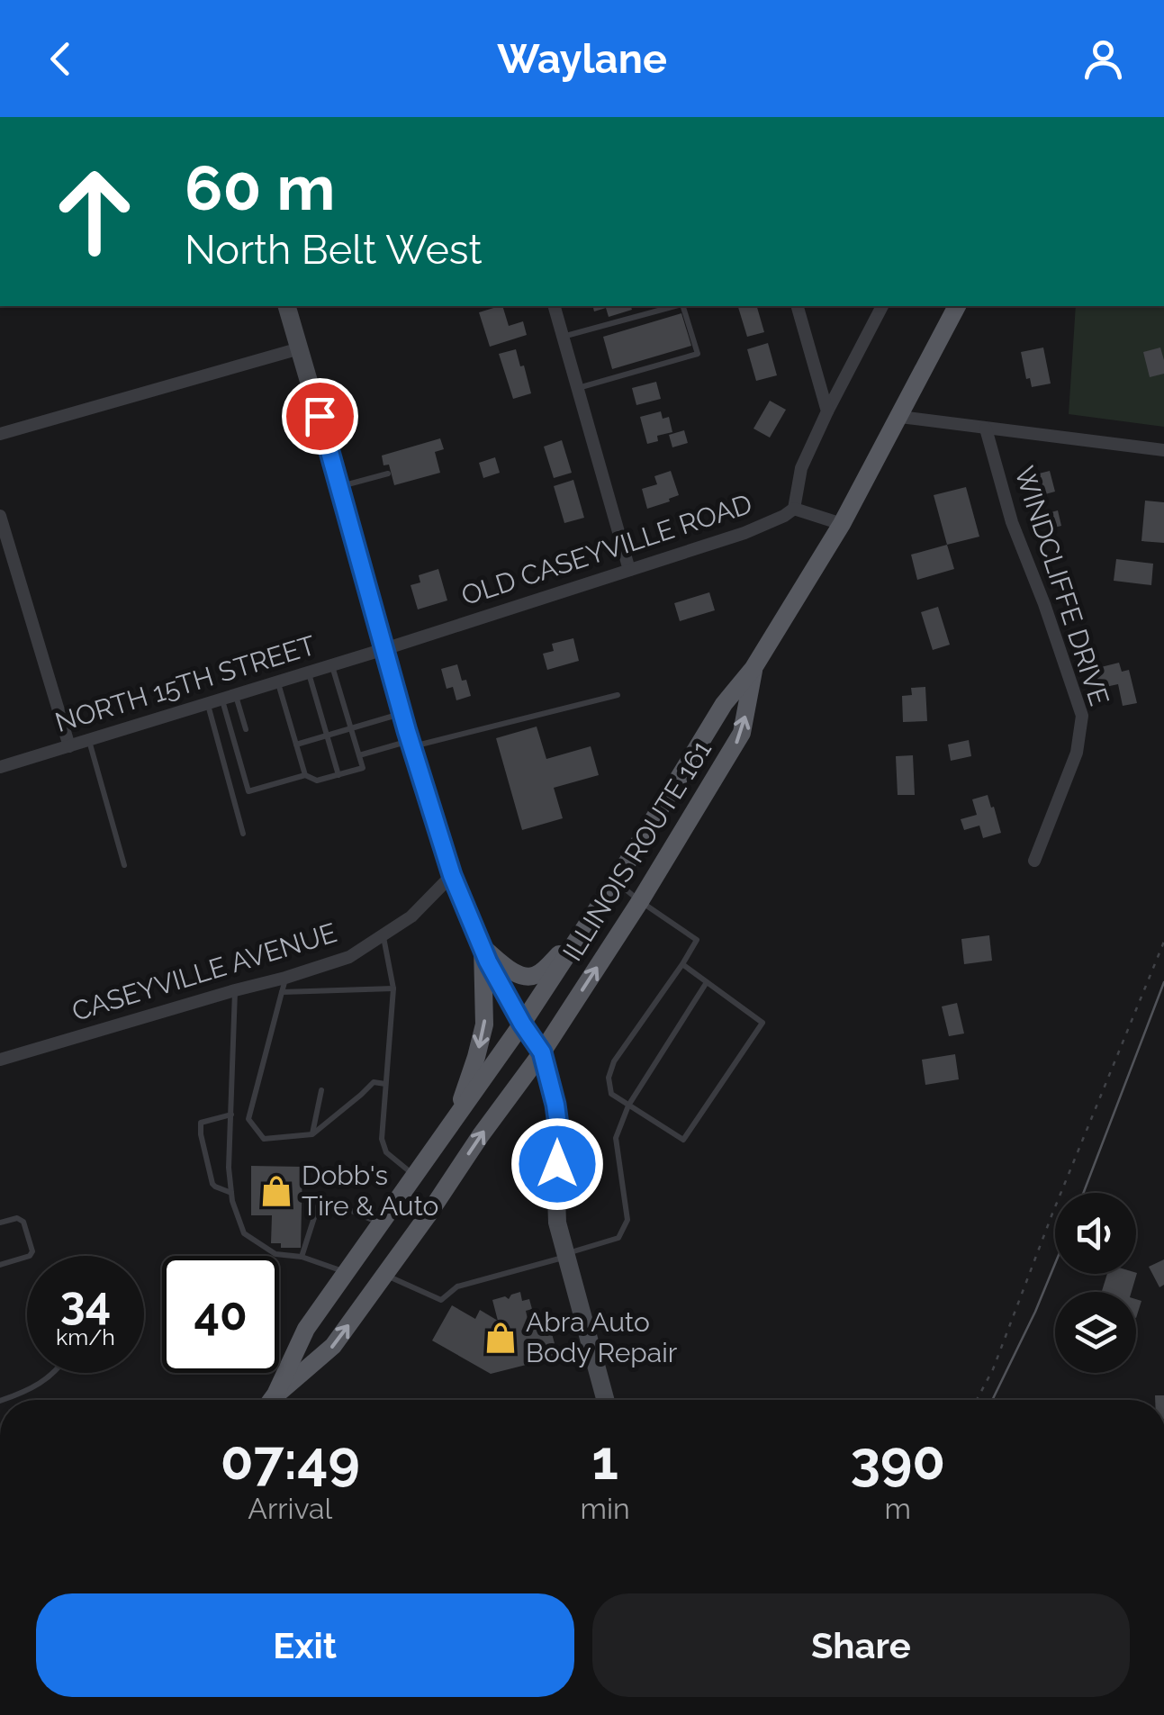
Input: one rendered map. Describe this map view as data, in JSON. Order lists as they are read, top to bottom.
{
  "streets": {
    "main road": ["ILLINOIS ROUTE 161"],
    "street": [
      "OLD CASEYVILLE ROAD",
      "WINDCLIFFE DRIVE",
      "NORTH 15TH STREET",
      "CASEYVILLE AVENUE"
    ]
  },
  "crossings": [
    ["OLD CASEYVILLE ROAD", "NORTH 15TH STREET"],
    ["OLD CASEYVILLE ROAD", "ILLINOIS ROUTE 161"]
  ],
  "places": {
    "shop": ["Dobb's Tire & Auto", "Abra Auto Body Repair"]
  },
  "page": {
    "header": "Waylane",
    "turn": ["60 m", "North Belt West"],
    "speed": "34 km/h",
    "limit": "40",
    "eta": [
      "07:49",
      "Arrival",
      "1",
      "min",
      "390",
      "m"
    ],
    "buttons": ["Exit", "Share"]
  }
}
